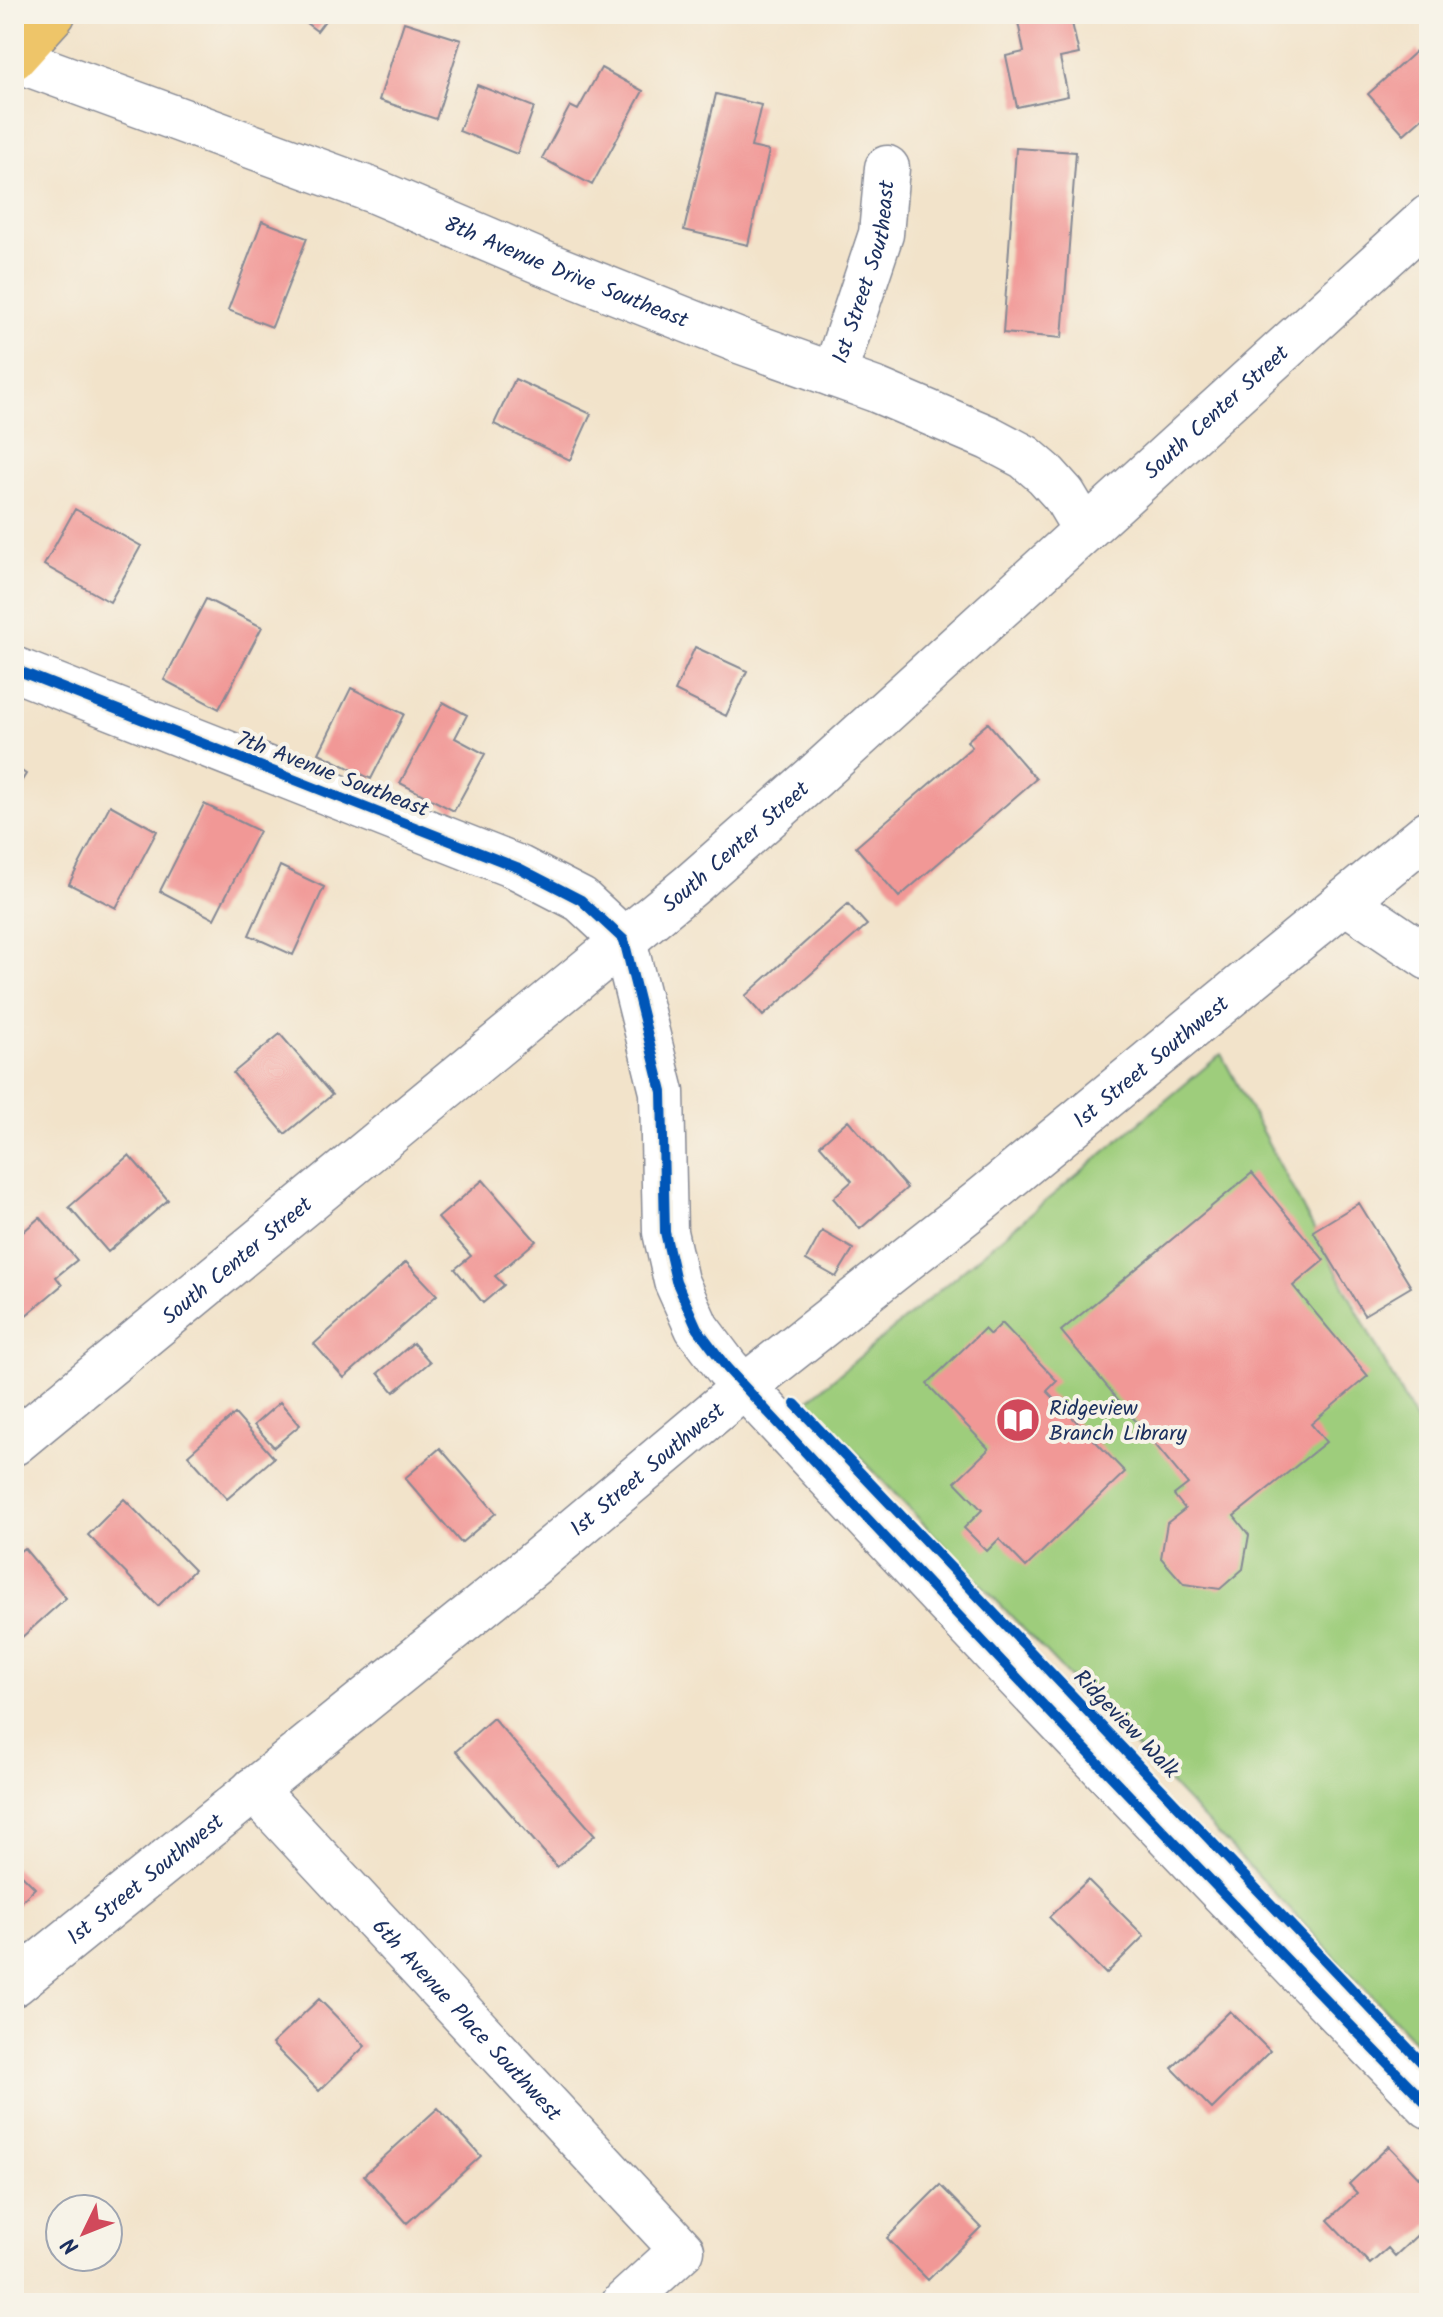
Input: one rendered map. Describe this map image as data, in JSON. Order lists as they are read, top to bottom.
{
  "streets": {
    "street": [
      "8th Avenue Drive Southeast",
      "1st Street Southeast",
      "South Center Street",
      "7th Avenue Southeast",
      "1st Street Southwest",
      "6th Avenue Place Southwest"
    ],
    "cycle path": ["Ridgeview Walk"]
  },
  "crossings": [
    ["8th Avenue Drive Southeast", "1st Street Southeast"],
    ["8th Avenue Drive Southeast", "South Center Street"],
    ["South Center Street", "7th Avenue Southeast"],
    ["1st Street Southwest", "6th Avenue Place Southwest"]
  ],
  "places": {
    "library": ["Ridgeview Branch Library"]
  },
  "north": "bottom left"
}
